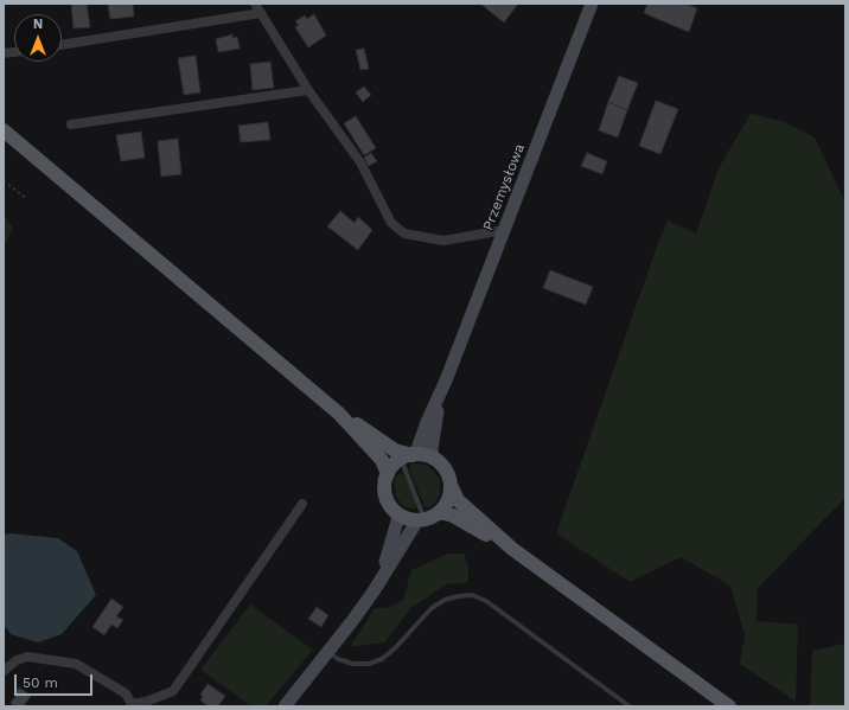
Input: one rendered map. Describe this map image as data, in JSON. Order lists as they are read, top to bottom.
{
  "streets": {
    "street": ["Przemysłowa"]
  },
  "scale_bar": "50 m",
  "north": "top"
}
